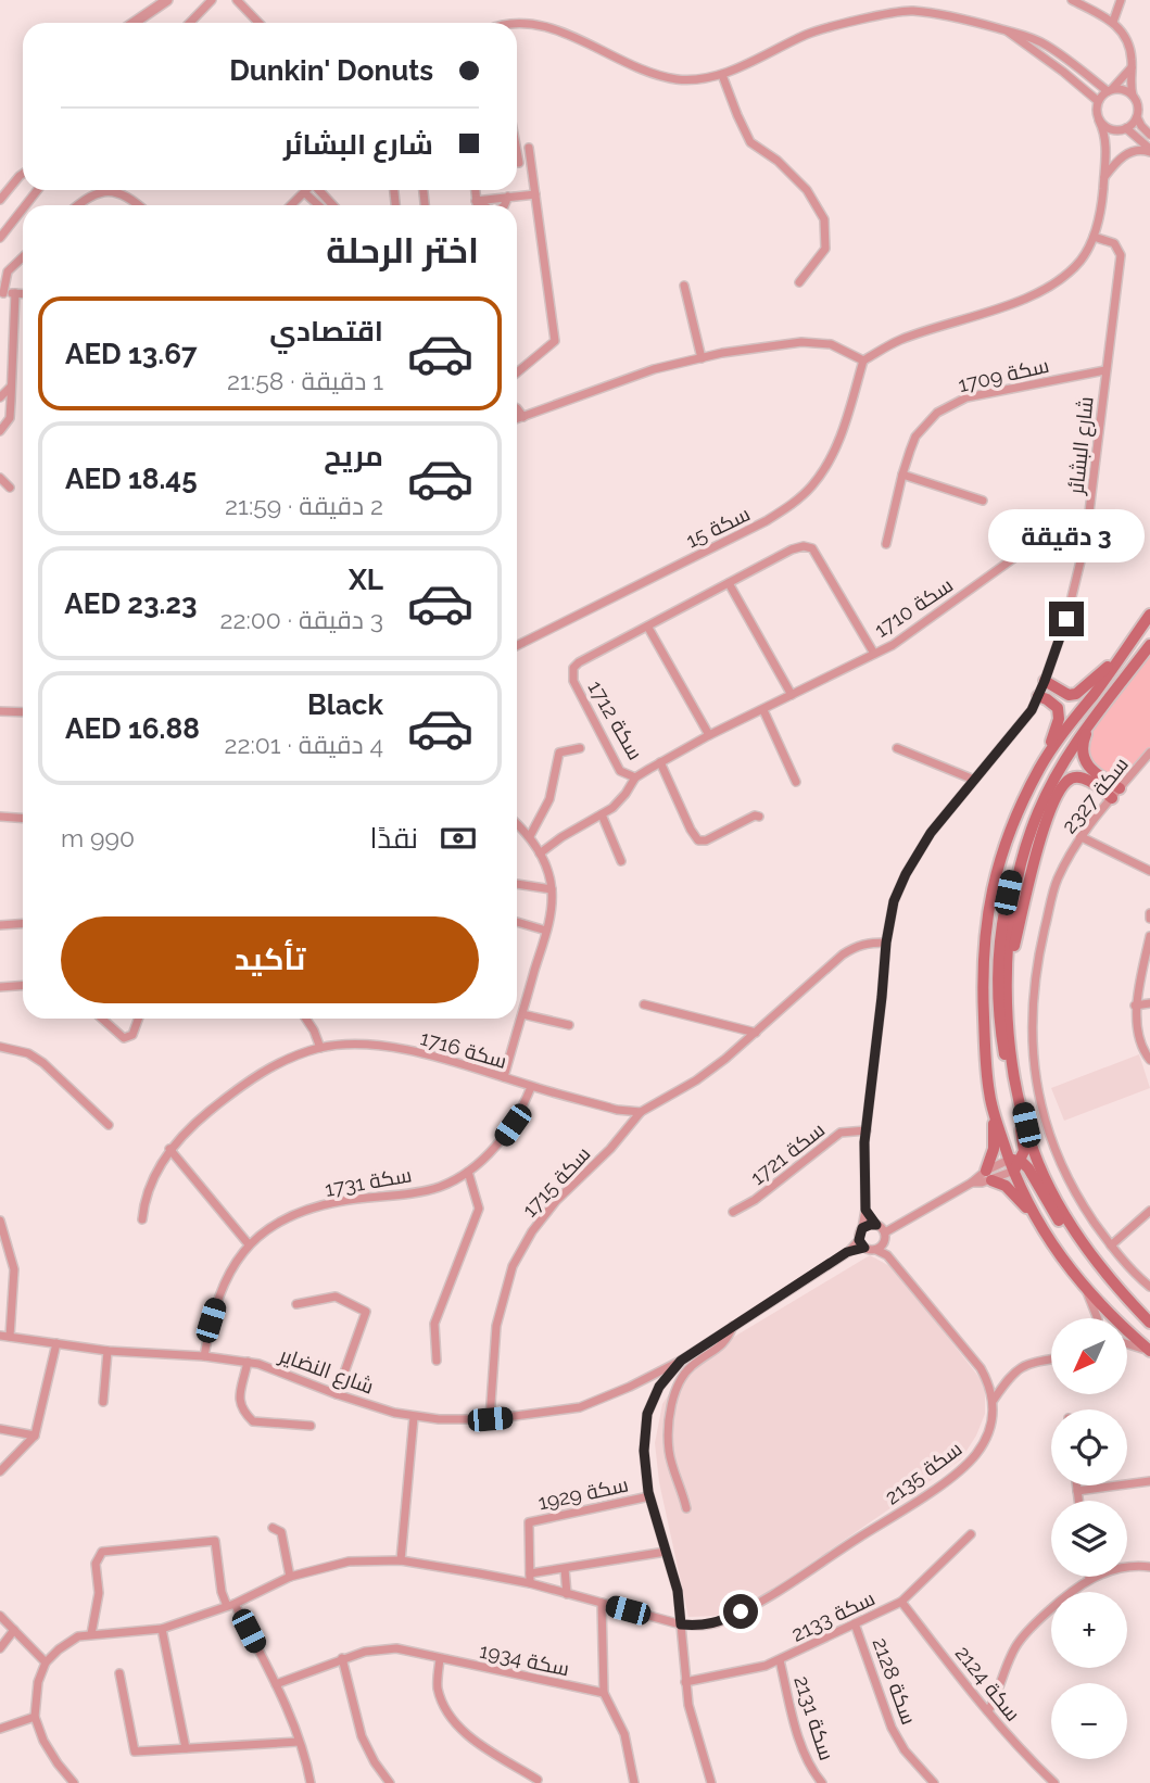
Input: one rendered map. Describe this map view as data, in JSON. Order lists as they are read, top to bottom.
{
  "streets": {
    "street": [
      "سكة 1709",
      "شارع البشائر",
      "سكة 15",
      "سكة 1710",
      "سكة 1712",
      "سكة 2327",
      "سكة 1716",
      "سكة 1721",
      "سكة 1731",
      "سكة 1715",
      "شارع النضاير",
      "سكة 2135",
      "سكة 1929",
      "سكة 2133",
      "سكة 1934",
      "سكة 2128",
      "سكة 2124",
      "سكة 2131"
    ]
  },
  "crossings": [
    ["سكة 1709", "شارع البشائر"],
    ["شارع البشائر", "سكة 1710"],
    ["شارع البشائر", "سكة 1721"],
    ["شارع البشائر", "سكة 1715"],
    ["سكة 1710", "سكة 1712"],
    ["سكة 1716", "سكة 1731"],
    ["سكة 1716", "سكة 1715"],
    ["سكة 1731", "شارع النضاير"],
    ["سكة 1715", "شارع النضاير"],
    ["سكة 2133", "سكة 2128"],
    ["سكة 2133", "سكة 2124"],
    ["سكة 2133", "سكة 2131"]
  ],
  "north": "bottom left",
  "page": {
    "banner": ["Dunkin' Donuts", "شارع البشائر"],
    "heading": "اختر الرحلة",
    "list": [
      {
        "name": "اقتصادي",
        "note": "1 دقيقة · 21:58",
        "value": "AED 13.67"
      },
      {
        "name": "مريح",
        "note": "2 دقيقة · 21:59",
        "value": "AED 18.45"
      },
      {
        "name": "XL",
        "note": "3 دقيقة · 22:00",
        "value": "AED 23.23"
      },
      {
        "name": "Black",
        "note": "4 دقيقة · 22:01",
        "value": "AED 16.88"
      }
    ],
    "bubble": "3 دقيقة",
    "pay": ["نقدًا", "990 m"],
    "buttons": "تأكيد",
    "map_buttons": ["+", "−"]
  }
}
